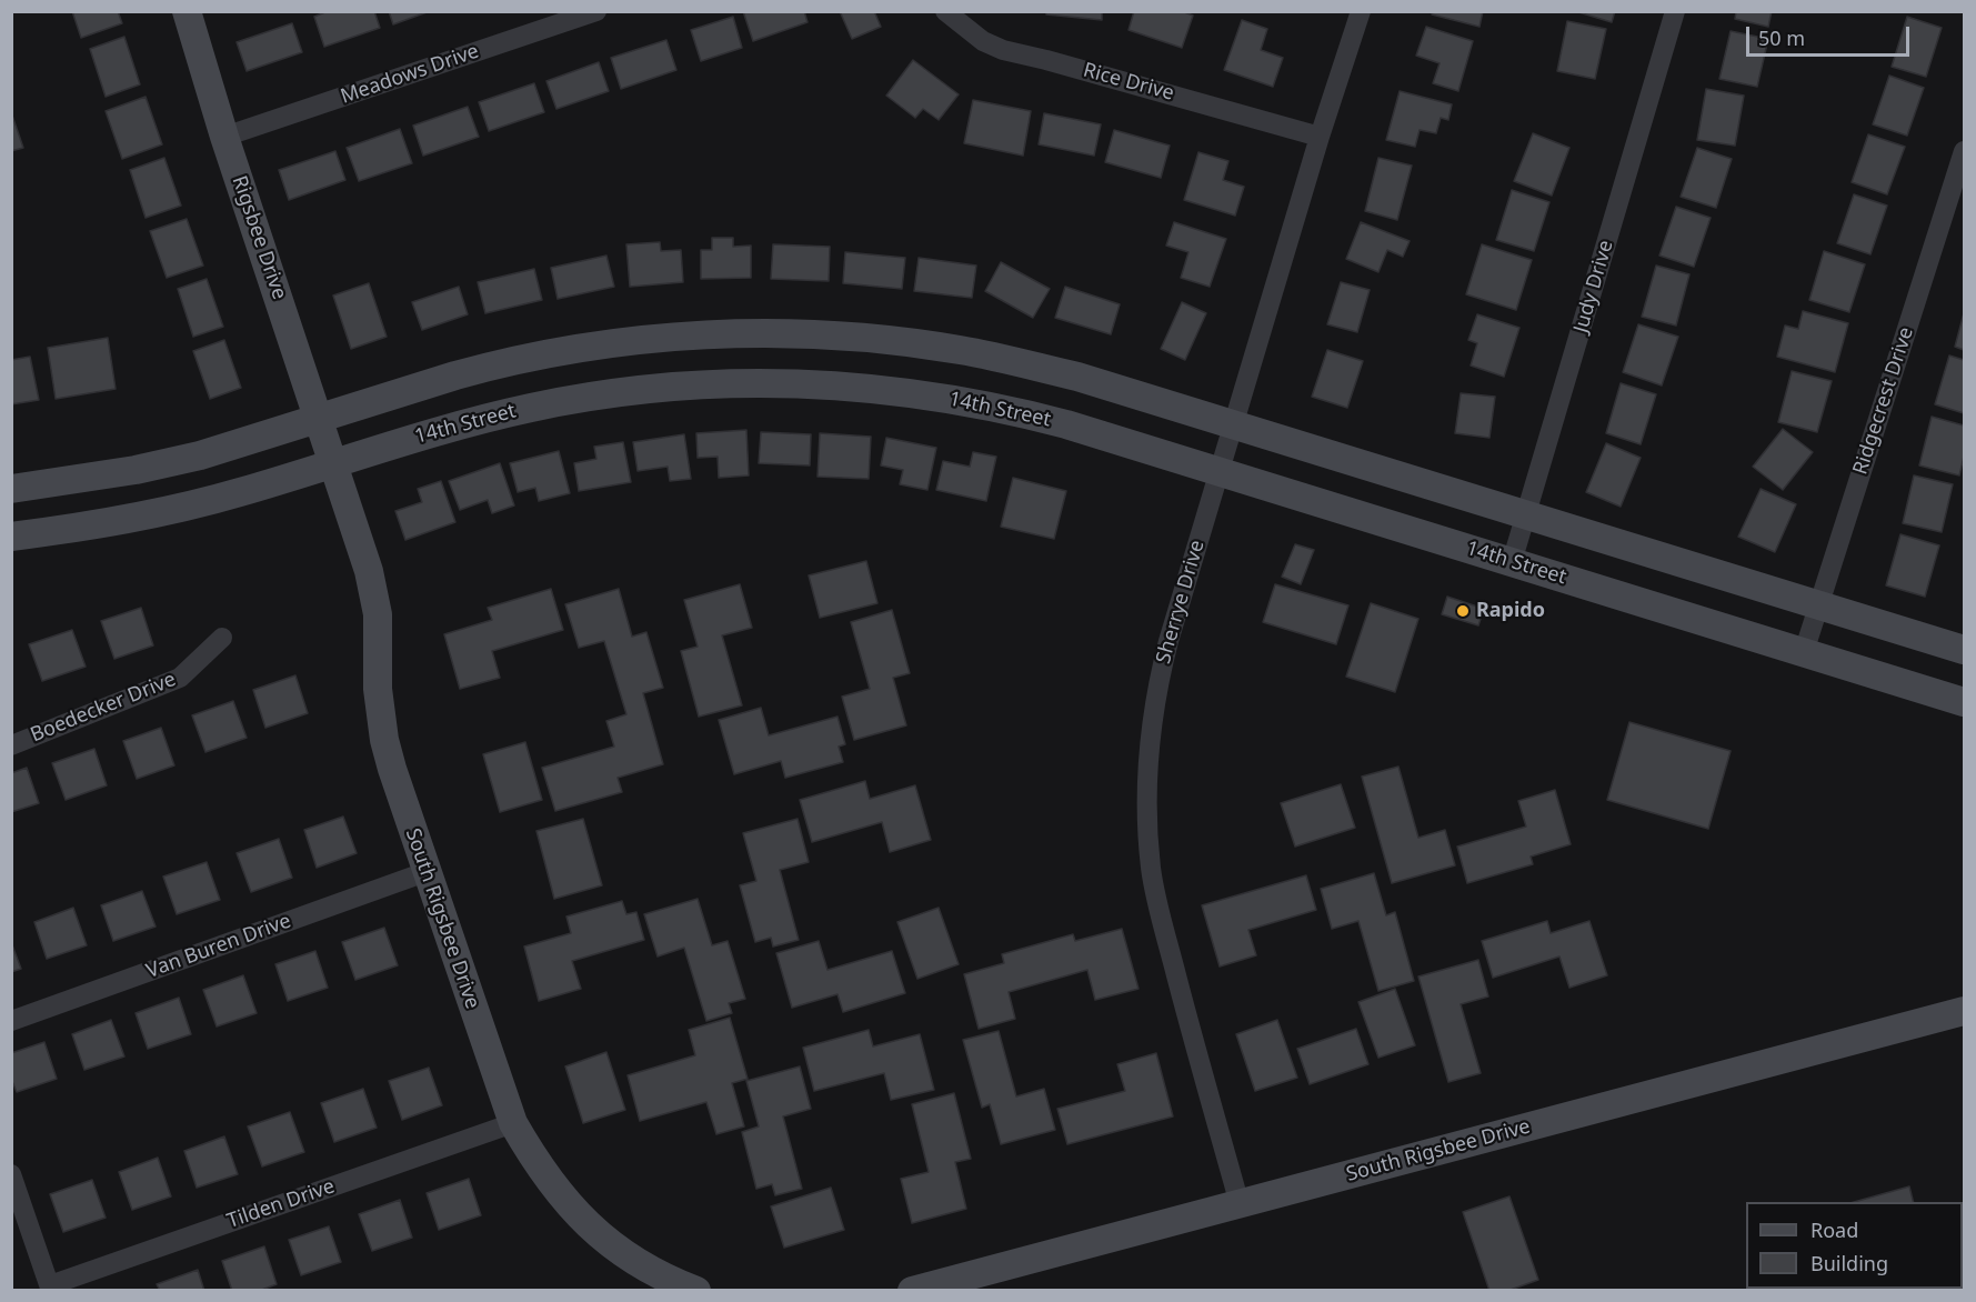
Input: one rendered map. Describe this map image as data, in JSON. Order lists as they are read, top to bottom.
{
  "streets": {
    "main road": ["Rigsbee Drive", "14th Street", "South Rigsbee Drive"],
    "street": [
      "Meadows Drive",
      "Rice Drive",
      "Judy Drive",
      "Ridgecrest Drive",
      "Sherrye Drive",
      "Boedecker Drive",
      "Van Buren Drive",
      "Tilden Drive"
    ]
  },
  "crossings": [
    ["Meadows Drive", "Rigsbee Drive"],
    ["Rice Drive", "Sherrye Drive"],
    ["Rigsbee Drive", "14th Street"],
    ["Rigsbee Drive", "South Rigsbee Drive"],
    ["Judy Drive", "14th Street"],
    ["Ridgecrest Drive", "14th Street"],
    ["14th Street", "Sherrye Drive"],
    ["14th Street", "South Rigsbee Drive"],
    ["Sherrye Drive", "South Rigsbee Drive"],
    ["South Rigsbee Drive", "Van Buren Drive"],
    ["South Rigsbee Drive", "Tilden Drive"]
  ],
  "places": ["Rapido"],
  "legend": ["Road", "Building"],
  "scale_bar": "50 m"
}
